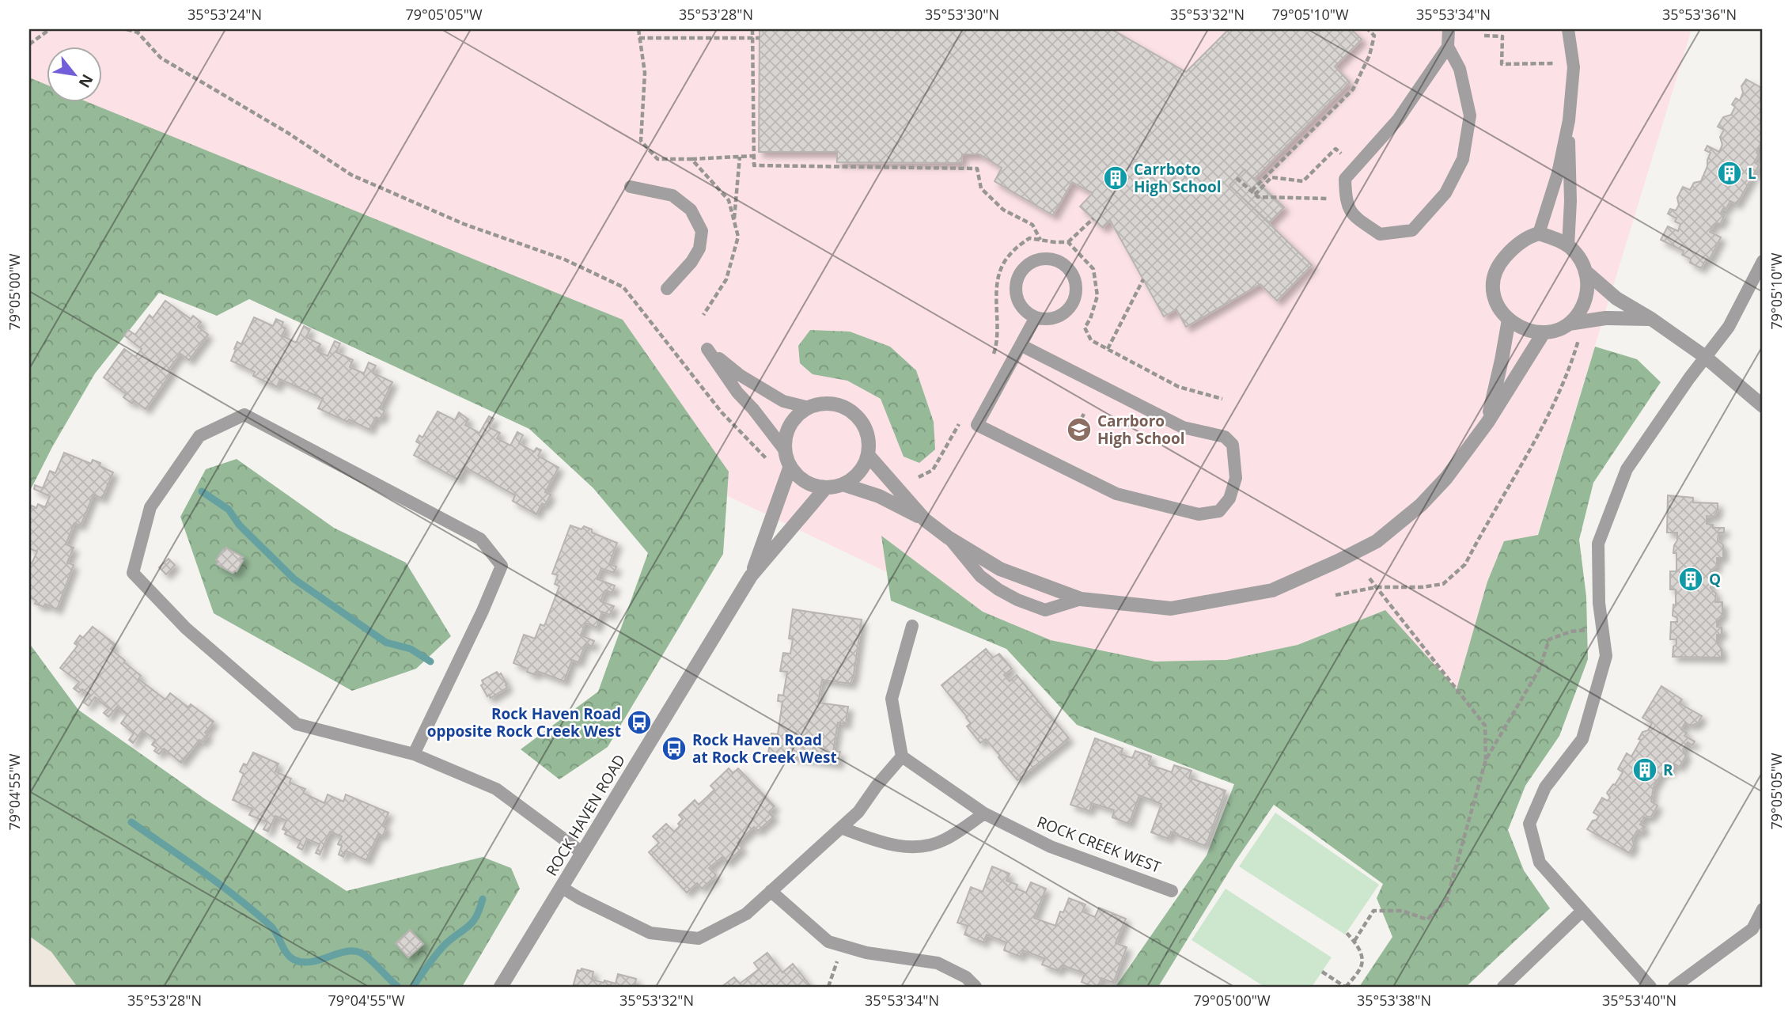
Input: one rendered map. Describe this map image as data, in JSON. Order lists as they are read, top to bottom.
{
  "streets": {
    "street": ["ROCK HAVEN ROAD"],
    "lane": ["ROCK CREEK WEST"]
  },
  "places": {
    "building": [
      "L",
      "Carrboto High School",
      "Q",
      "R"
    ],
    "school or university": ["Carrboro High School"],
    "bus stop": ["Rock Haven Road opposite Rock Creek West", "Rock Haven Road at Rock Creek West"]
  },
  "north": "bottom right",
  "coordinates": [
    "35°53'24\"N",
    "79°05'05\"W",
    "35°53'28\"N",
    "35°53'30\"N",
    "35°53'32\"N",
    "79°05'10\"W",
    "35°53'34\"N",
    "35°53'36\"N",
    "79°05'00\"W",
    "79°04'55\"W",
    "35°53'38\"N",
    "35°53'40\"N"
  ]
}
